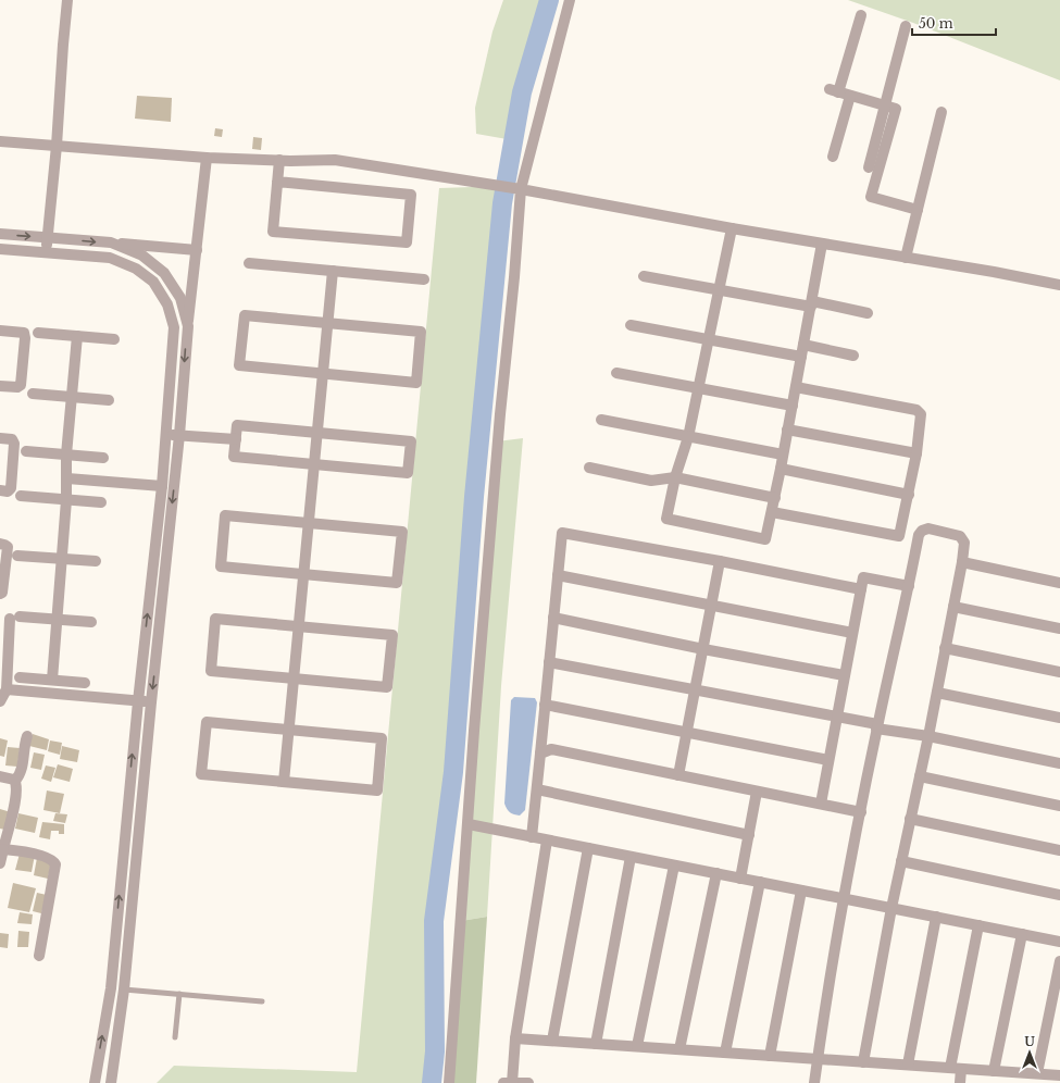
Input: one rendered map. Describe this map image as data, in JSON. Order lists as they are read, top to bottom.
{
  "scale_bar": "50 m",
  "north": "top"
}
